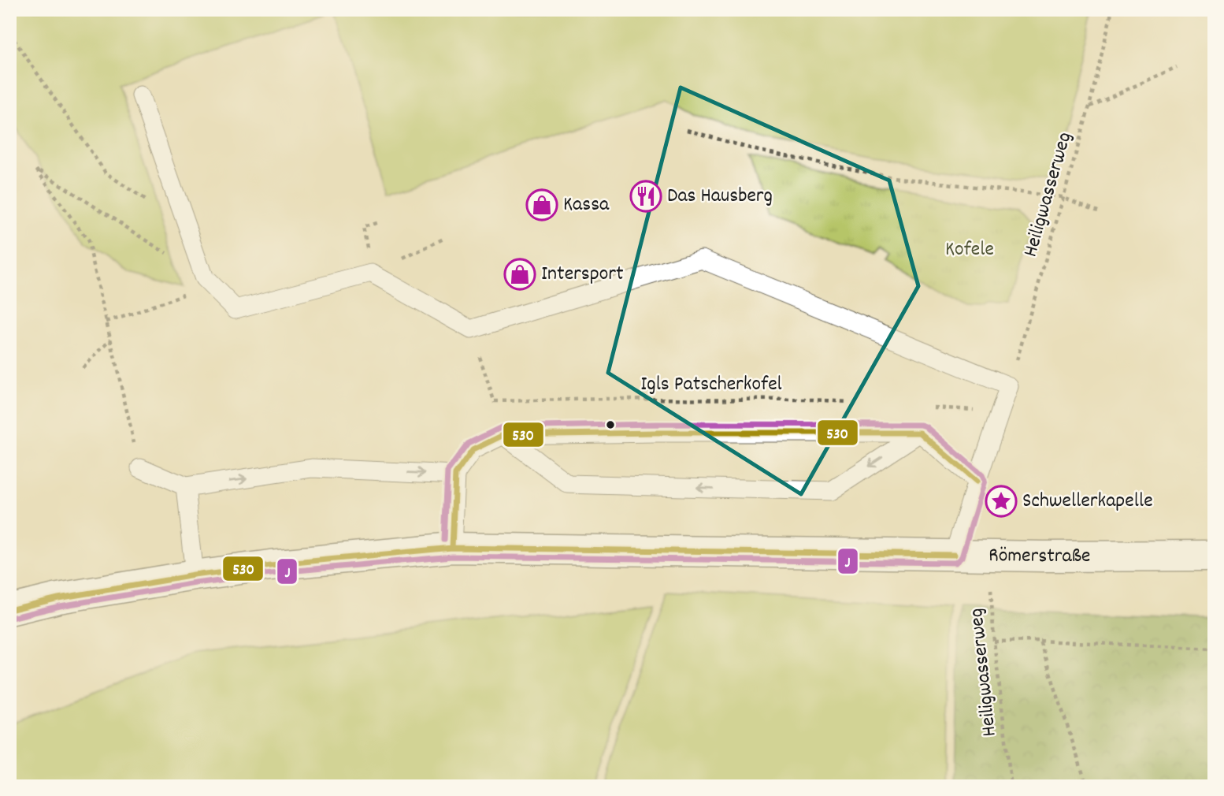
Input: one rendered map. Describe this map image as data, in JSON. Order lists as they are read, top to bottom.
{
  "streets": {
    "main road": ["Römerstraße"],
    "path": ["Heiligwasserweg", "Igls Patscherkofel"]
  },
  "crossings": [
    ["Heiligwasserweg", "Römerstraße"]
  ],
  "parks": ["Kofele"],
  "places": {
    "restaurant": ["Das Hausberg"],
    "shop": ["Kassa", "Intersport"],
    "place": ["Schwellerkapelle"]
  },
  "lines": ["transit line J", "transit line 530"]
}
